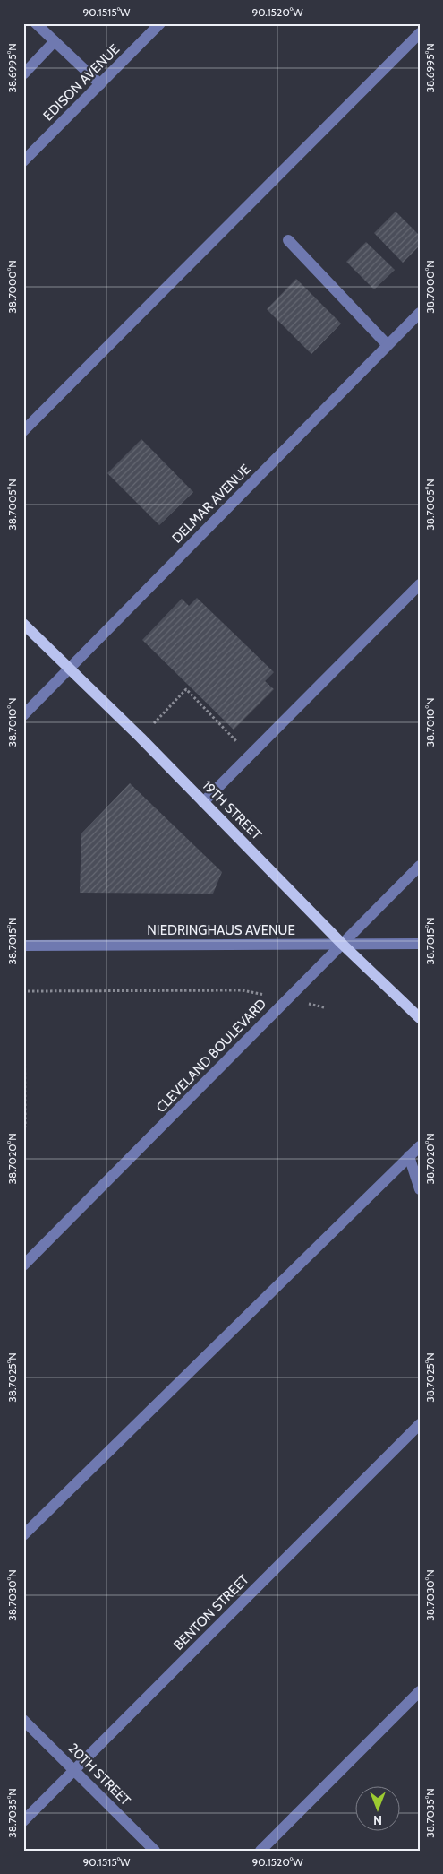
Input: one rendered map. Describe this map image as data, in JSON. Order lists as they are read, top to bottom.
{
  "streets": {
    "main road": ["19TH STREET"],
    "street": [
      "EDISON AVENUE",
      "DELMAR AVENUE",
      "NIEDRINGHAUS AVENUE",
      "CLEVELAND BOULEVARD",
      "BENTON STREET",
      "20TH STREET"
    ]
  },
  "crossings": [
    ["DELMAR AVENUE", "19TH STREET"],
    ["19TH STREET", "NIEDRINGHAUS AVENUE"],
    ["19TH STREET", "CLEVELAND BOULEVARD"],
    ["NIEDRINGHAUS AVENUE", "CLEVELAND BOULEVARD"],
    ["BENTON STREET", "20TH STREET"]
  ],
  "north": "bottom",
  "coordinates": [
    "90.1515°W",
    "90.1520°W",
    "38.6995°N",
    "38.7000°N",
    "38.7005°N",
    "38.7010°N",
    "38.7015°N",
    "38.7020°N",
    "38.7025°N",
    "38.7030°N",
    "38.7035°N"
  ]
}
